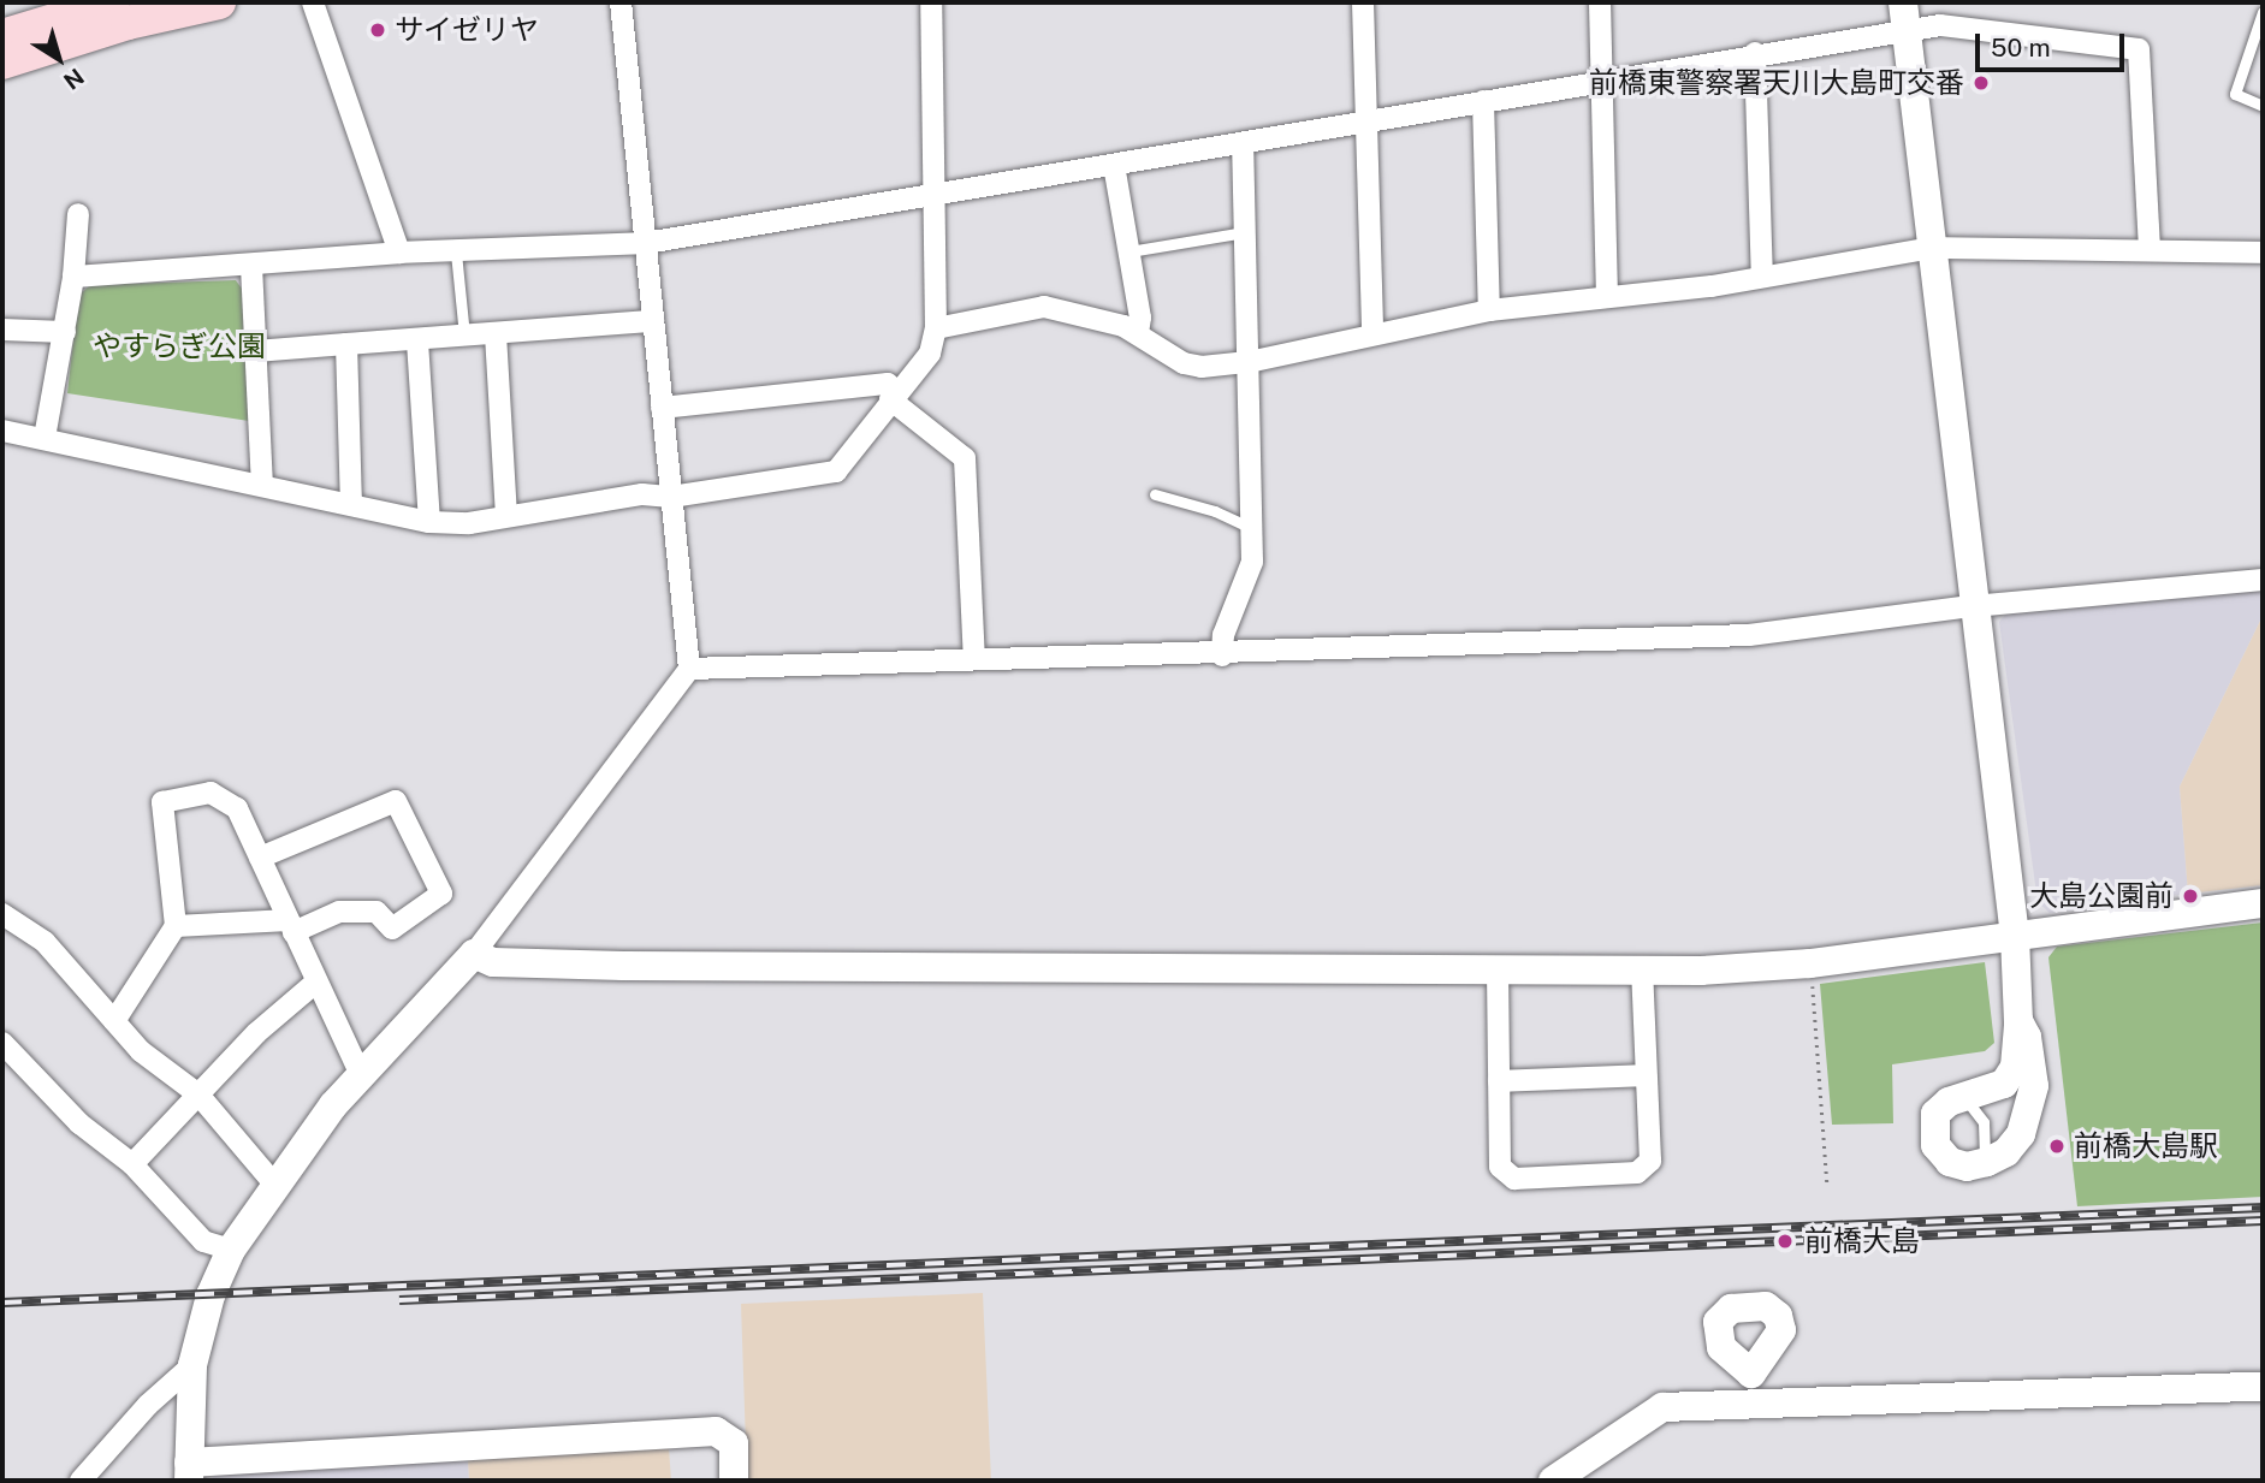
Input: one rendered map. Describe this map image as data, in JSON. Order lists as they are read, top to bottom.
{
  "parks": ["やすらぎ公園"],
  "places": [
    "サイゼリヤ",
    "前橋東警察署天川大島町交番",
    "大島公園前",
    "前橋大島駅",
    "前橋大島"
  ],
  "scale_bar": "50 m",
  "north": "bottom right"
}
